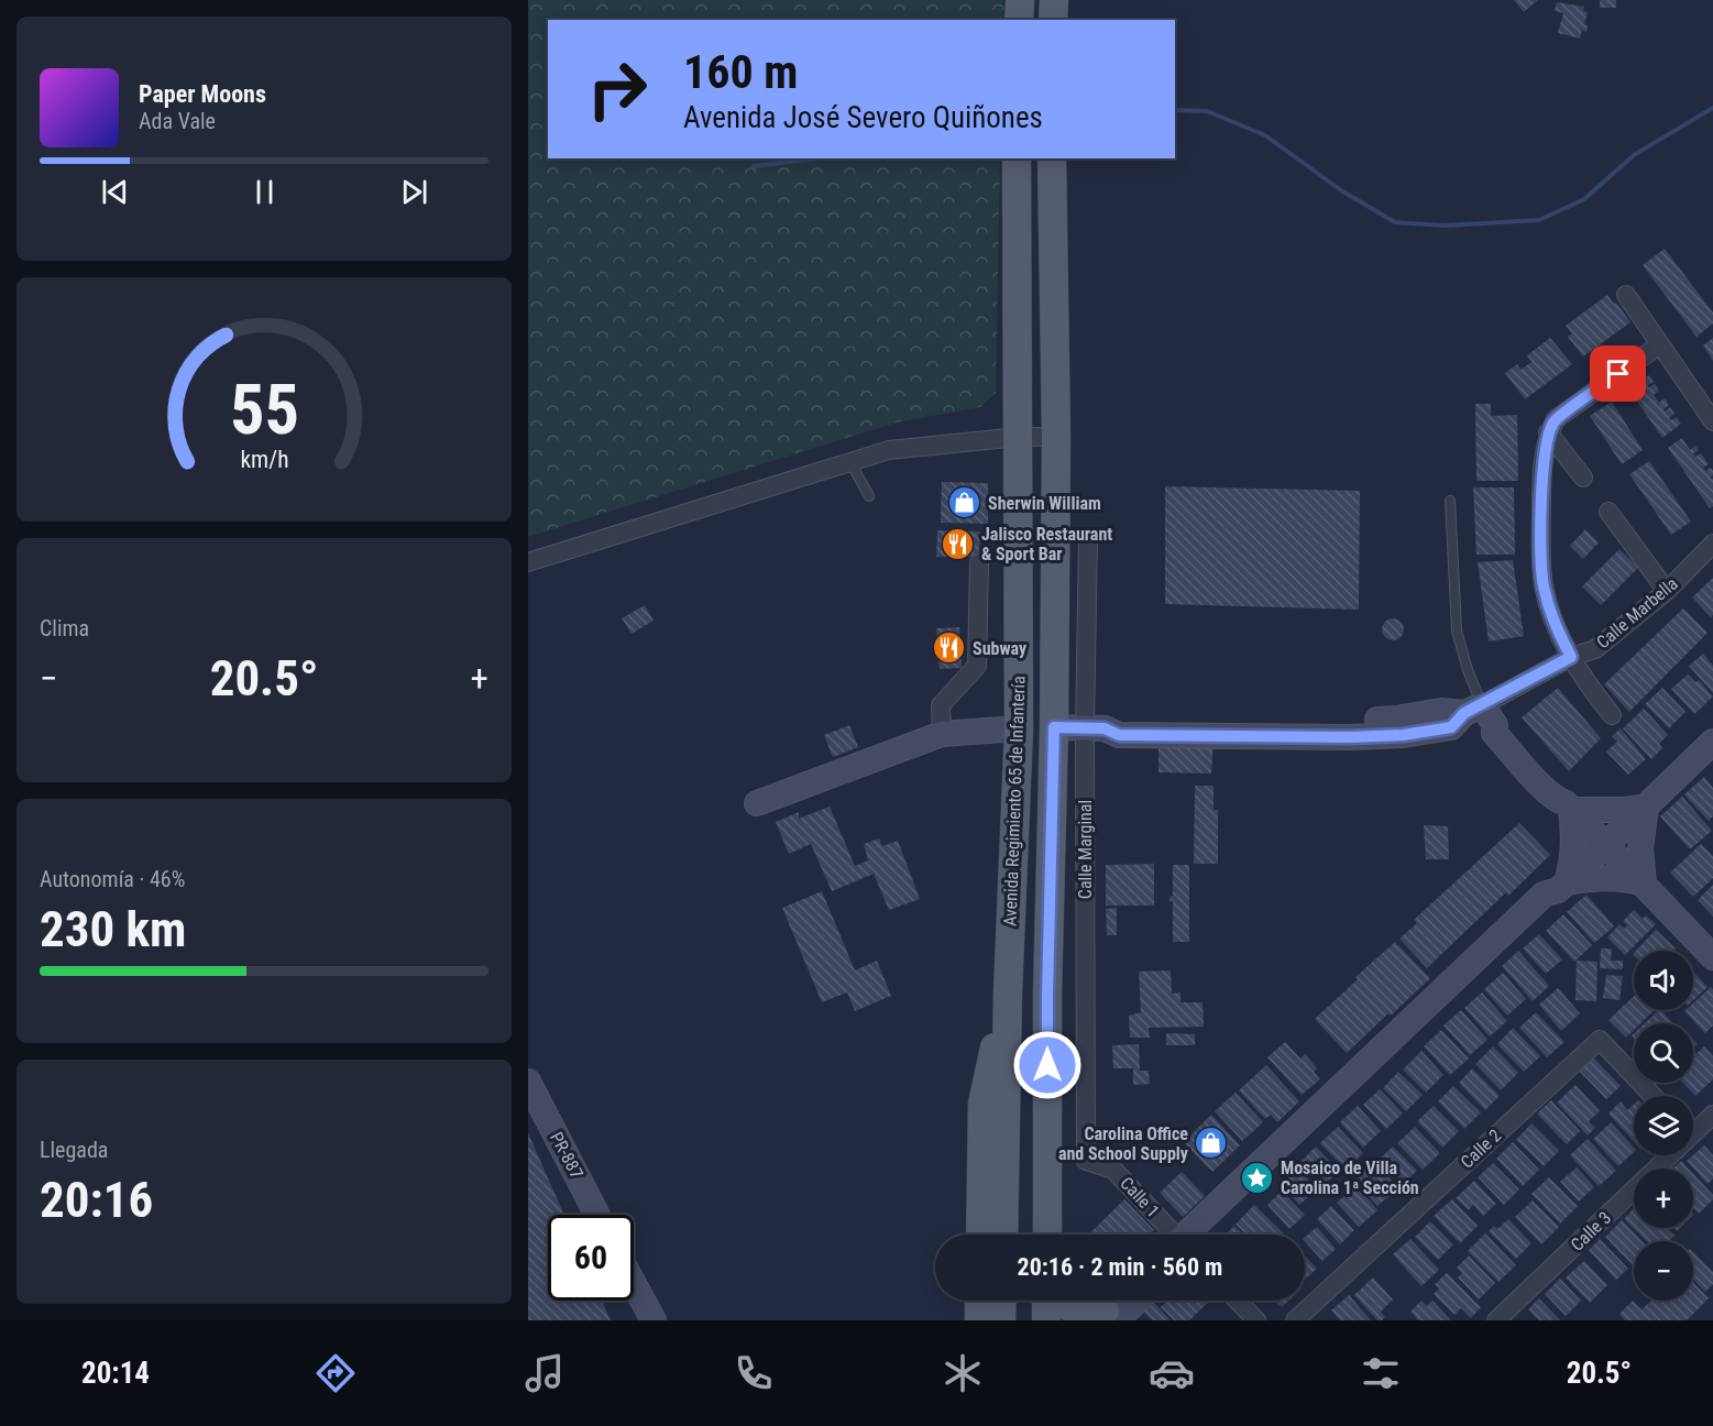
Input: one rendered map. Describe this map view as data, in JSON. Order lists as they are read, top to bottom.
{
  "streets": {
    "main road": ["Avenida Regimiento 65 de Infantería"],
    "street": [
      "Calle Marbella",
      "Calle Marginal",
      "Calle 2",
      "PR-887",
      "Calle 1",
      "Calle 3"
    ]
  },
  "crossings": [
    ["Calle Marginal", "Calle 1"]
  ],
  "places": {
    "shop": ["Sherwin William", "Carolina Office and School Supply"],
    "restaurant": ["Jalisco Restaurant & Sport Bar", "Subway"],
    "place": ["Mosaico de Villa Carolina 1ª Sección"]
  },
  "page": {
    "turn": ["160 m", "Avenida José Severo Quiñones"],
    "song": ["Paper Moons", "Ada Vale"],
    "tile": [
      "Clima",
      ["Autonomía · 46%", "230 km"],
      ["Llegada", "20:16"]
    ],
    "heat": ["−", "20.5°", "+"],
    "map_buttons": ["+", "−"],
    "limit": "60",
    "trip": "20:16 · 2 min · 560 m",
    "tabs": ["20:14", "20.5°"],
    "gauge": ["55", "km/h"]
  }
}
